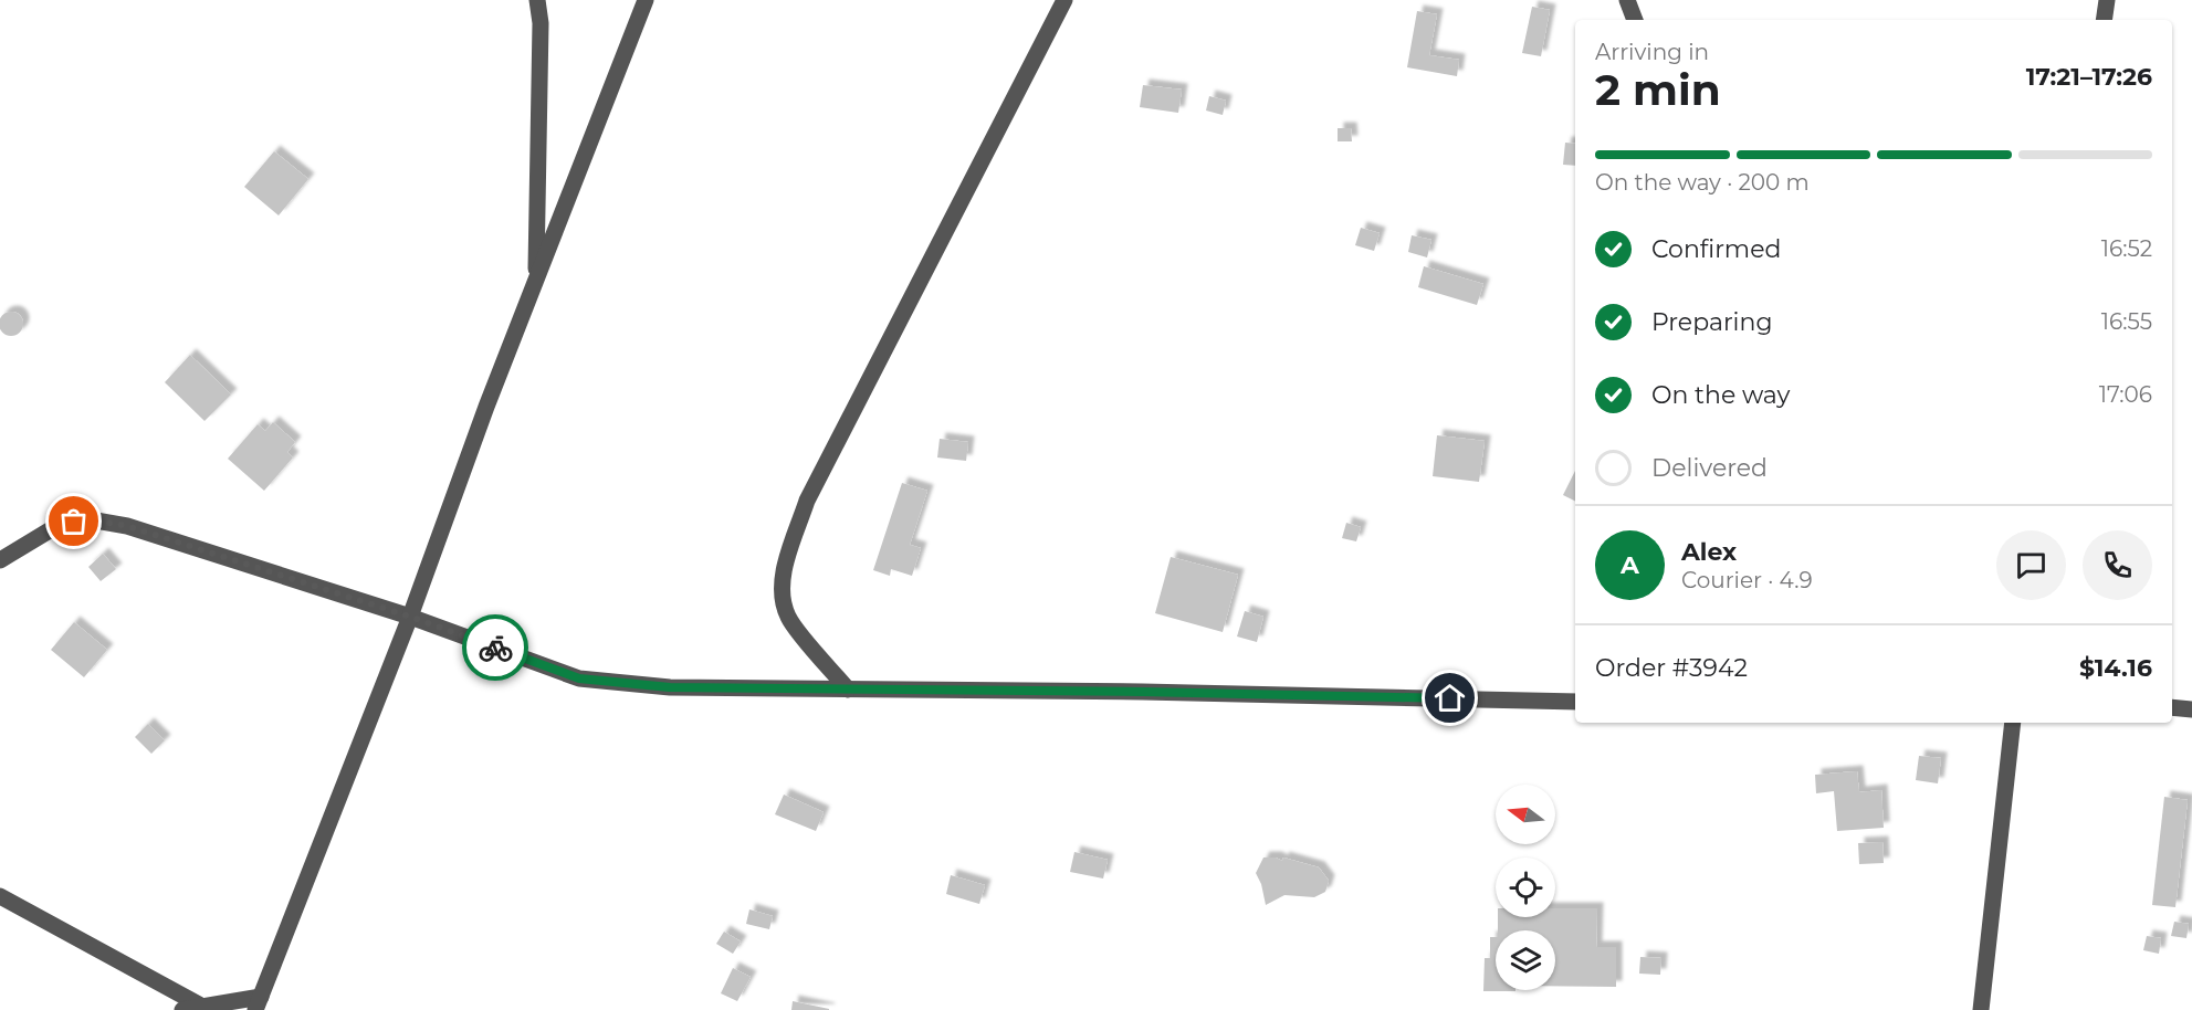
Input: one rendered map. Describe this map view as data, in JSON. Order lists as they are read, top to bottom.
{
  "north": "left",
  "page": {
    "heading": ["2 min", "Arriving in", "17:21–17:26"],
    "panel": [
      "Alex",
      "Courier · 4.9",
      "Order #3942",
      "$14.16"
    ],
    "bar": "On the way · 200 m",
    "list": [
      ["Confirmed", "16:52"],
      ["Preparing", "16:55"],
      ["On the way", "17:06"],
      "Delivered"
    ],
    "round": "A"
  }
}
